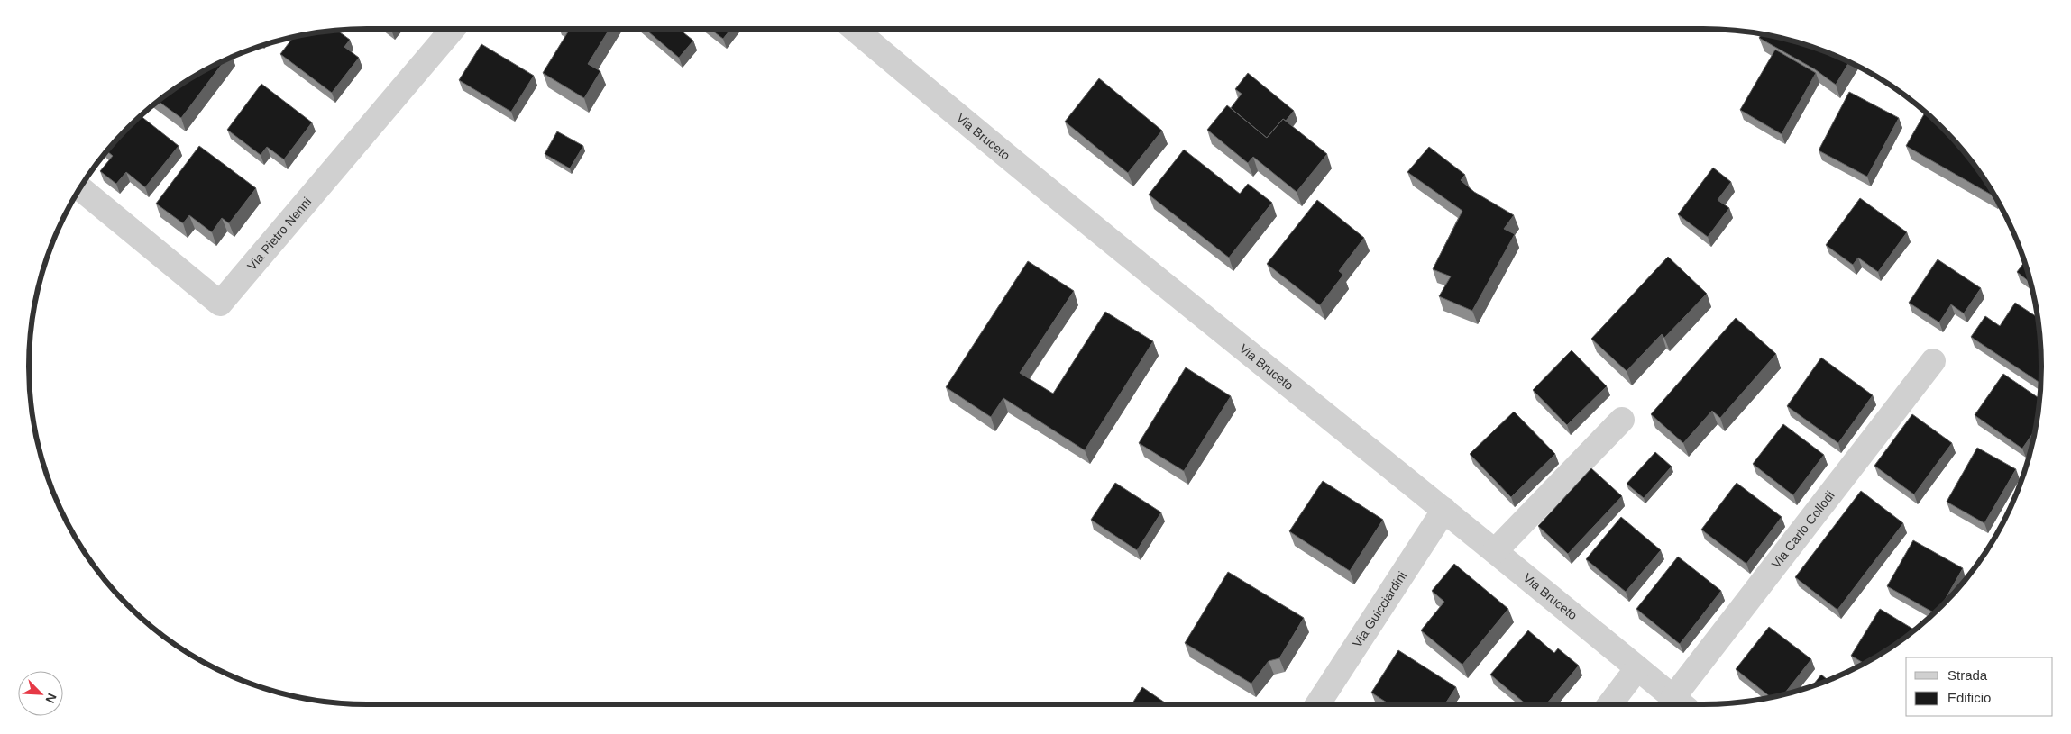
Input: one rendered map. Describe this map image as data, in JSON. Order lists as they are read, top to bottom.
{
  "streets": {
    "street": [
      "Via Bruceto",
      "Via Pietro Nenni",
      "Via Carlo Collodi",
      "Via Guicciardini"
    ]
  },
  "crossings": [
    ["Via Bruceto", "Via Carlo Collodi"],
    ["Via Bruceto", "Via Guicciardini"]
  ],
  "legend": ["Strada", "Edificio"],
  "north": "bottom right"
}
